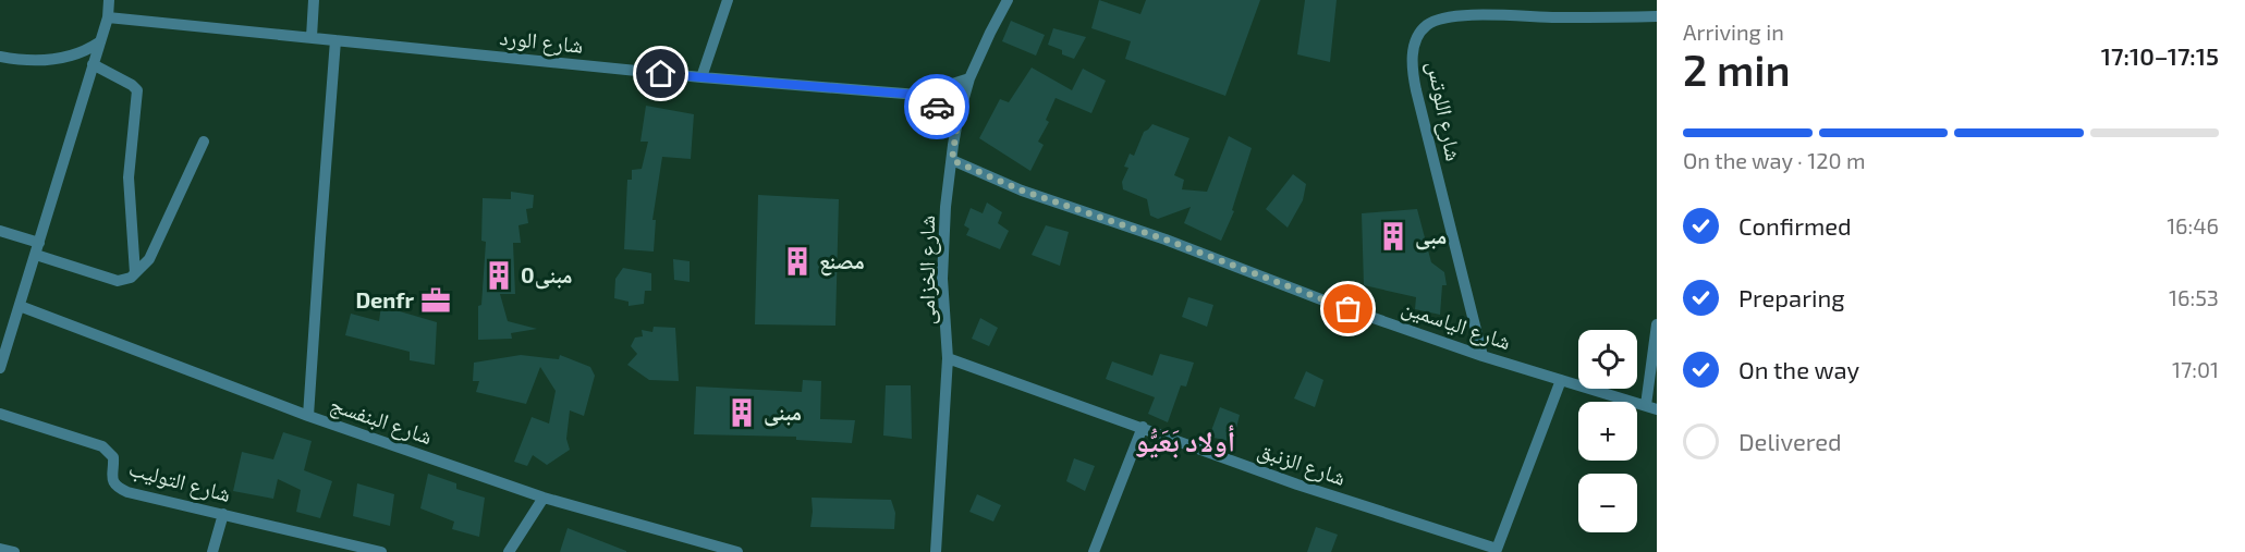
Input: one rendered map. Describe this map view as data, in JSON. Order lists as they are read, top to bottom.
{
  "streets": {
    "street": [
      "شارع الورد",
      "شارع اللوتس",
      "شارع الخزامى",
      "شارع الياسمين",
      "شارع البنفسج",
      "شارع الزنبق",
      "شارع التوليب"
    ]
  },
  "crossings": [
    ["شارع الورد", "شارع الخزامى"],
    ["شارع اللوتس", "شارع الياسمين"],
    ["شارع الخزامى", "شارع الياسمين"],
    ["شارع الخزامى", "شارع الزنبق"]
  ],
  "districts": ["أولاد بَعَيُّو"],
  "places": {
    "building": [
      "مبى",
      "مصنع",
      "مبنى0",
      "مبنى"
    ],
    "office": ["Denfr"]
  },
  "page": {
    "heading": ["2 min", "Arriving in", "17:10–17:15"],
    "bar": "On the way · 120 m",
    "list": [
      ["Confirmed", "16:46"],
      ["Preparing", "16:53"],
      ["On the way", "17:01"],
      "Delivered"
    ],
    "map_buttons": ["+", "−"]
  }
}
